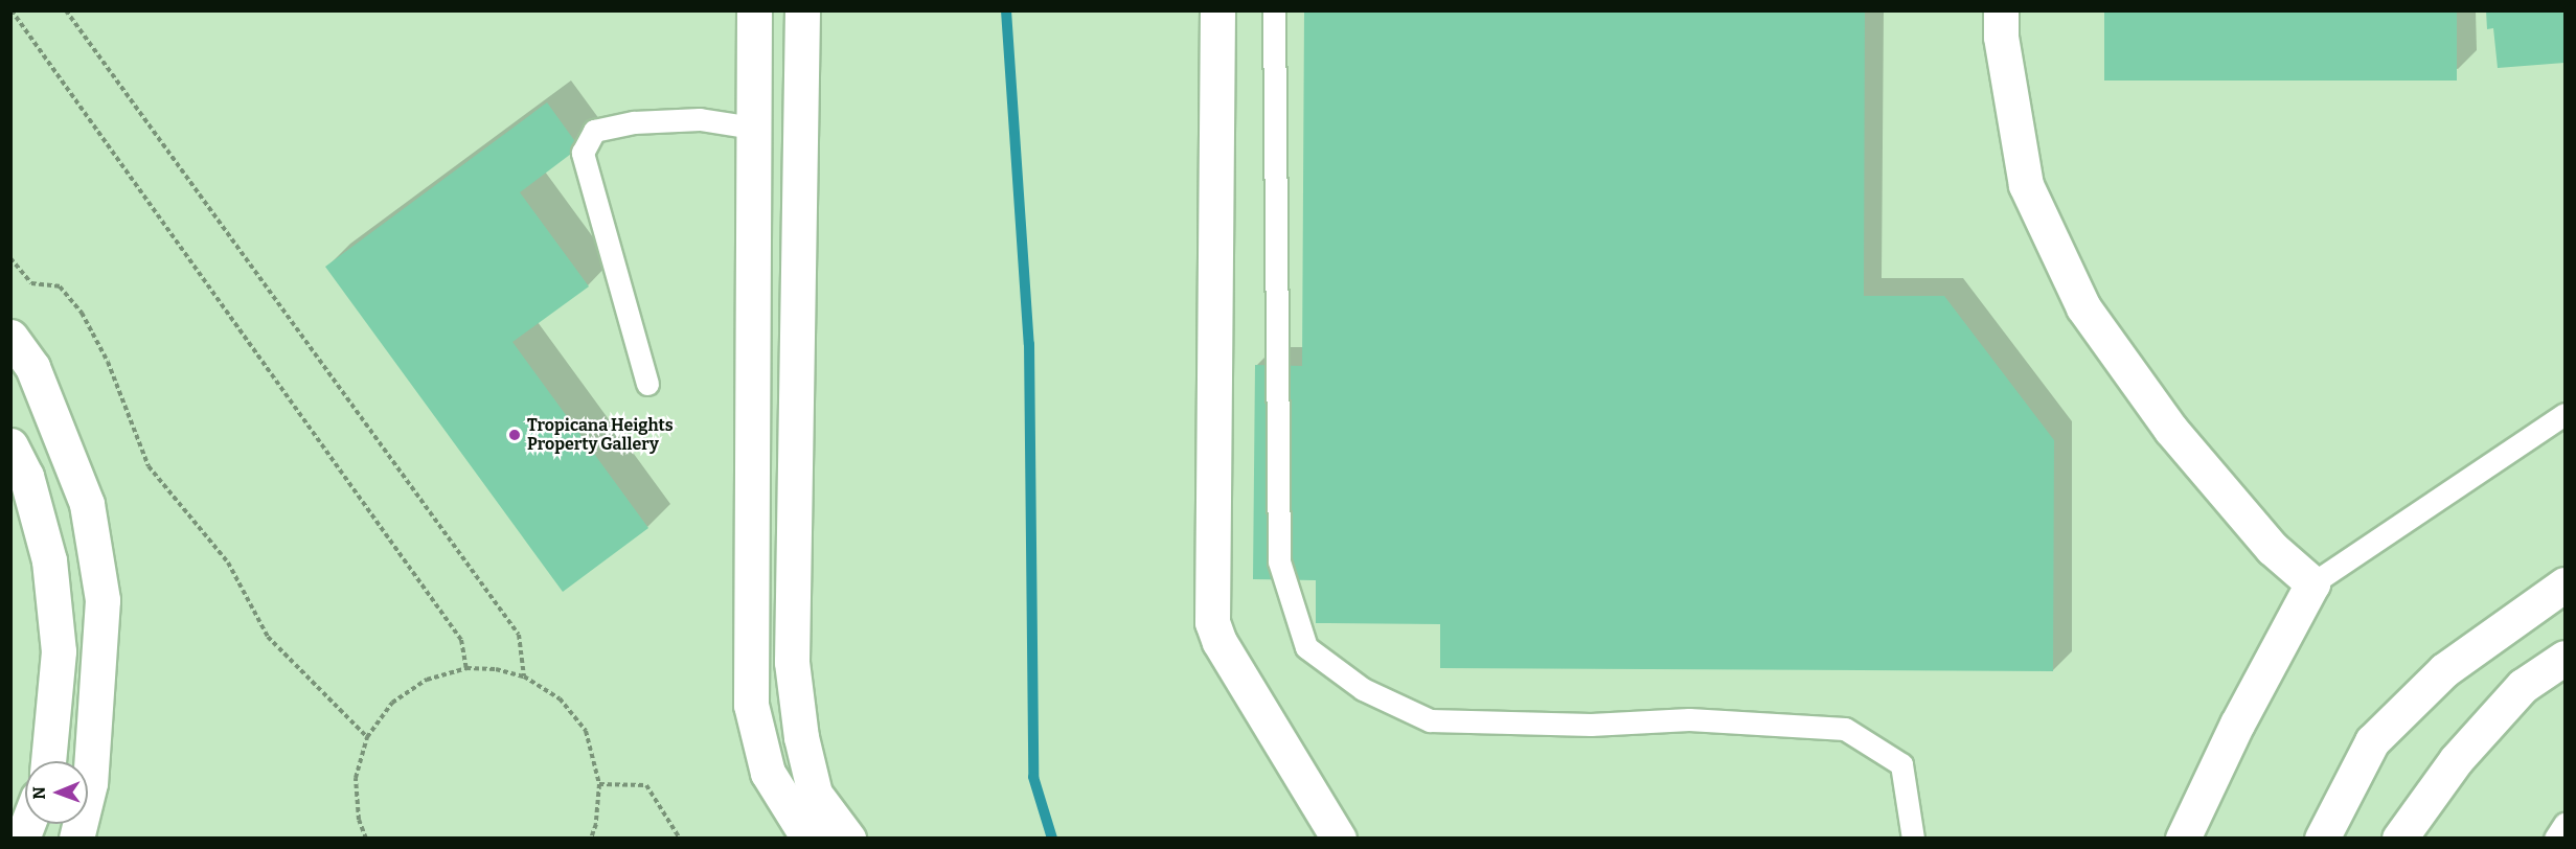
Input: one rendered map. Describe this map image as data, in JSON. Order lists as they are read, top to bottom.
{
  "places": ["Tropicana Heights Property Gallery"],
  "north": "left"
}
